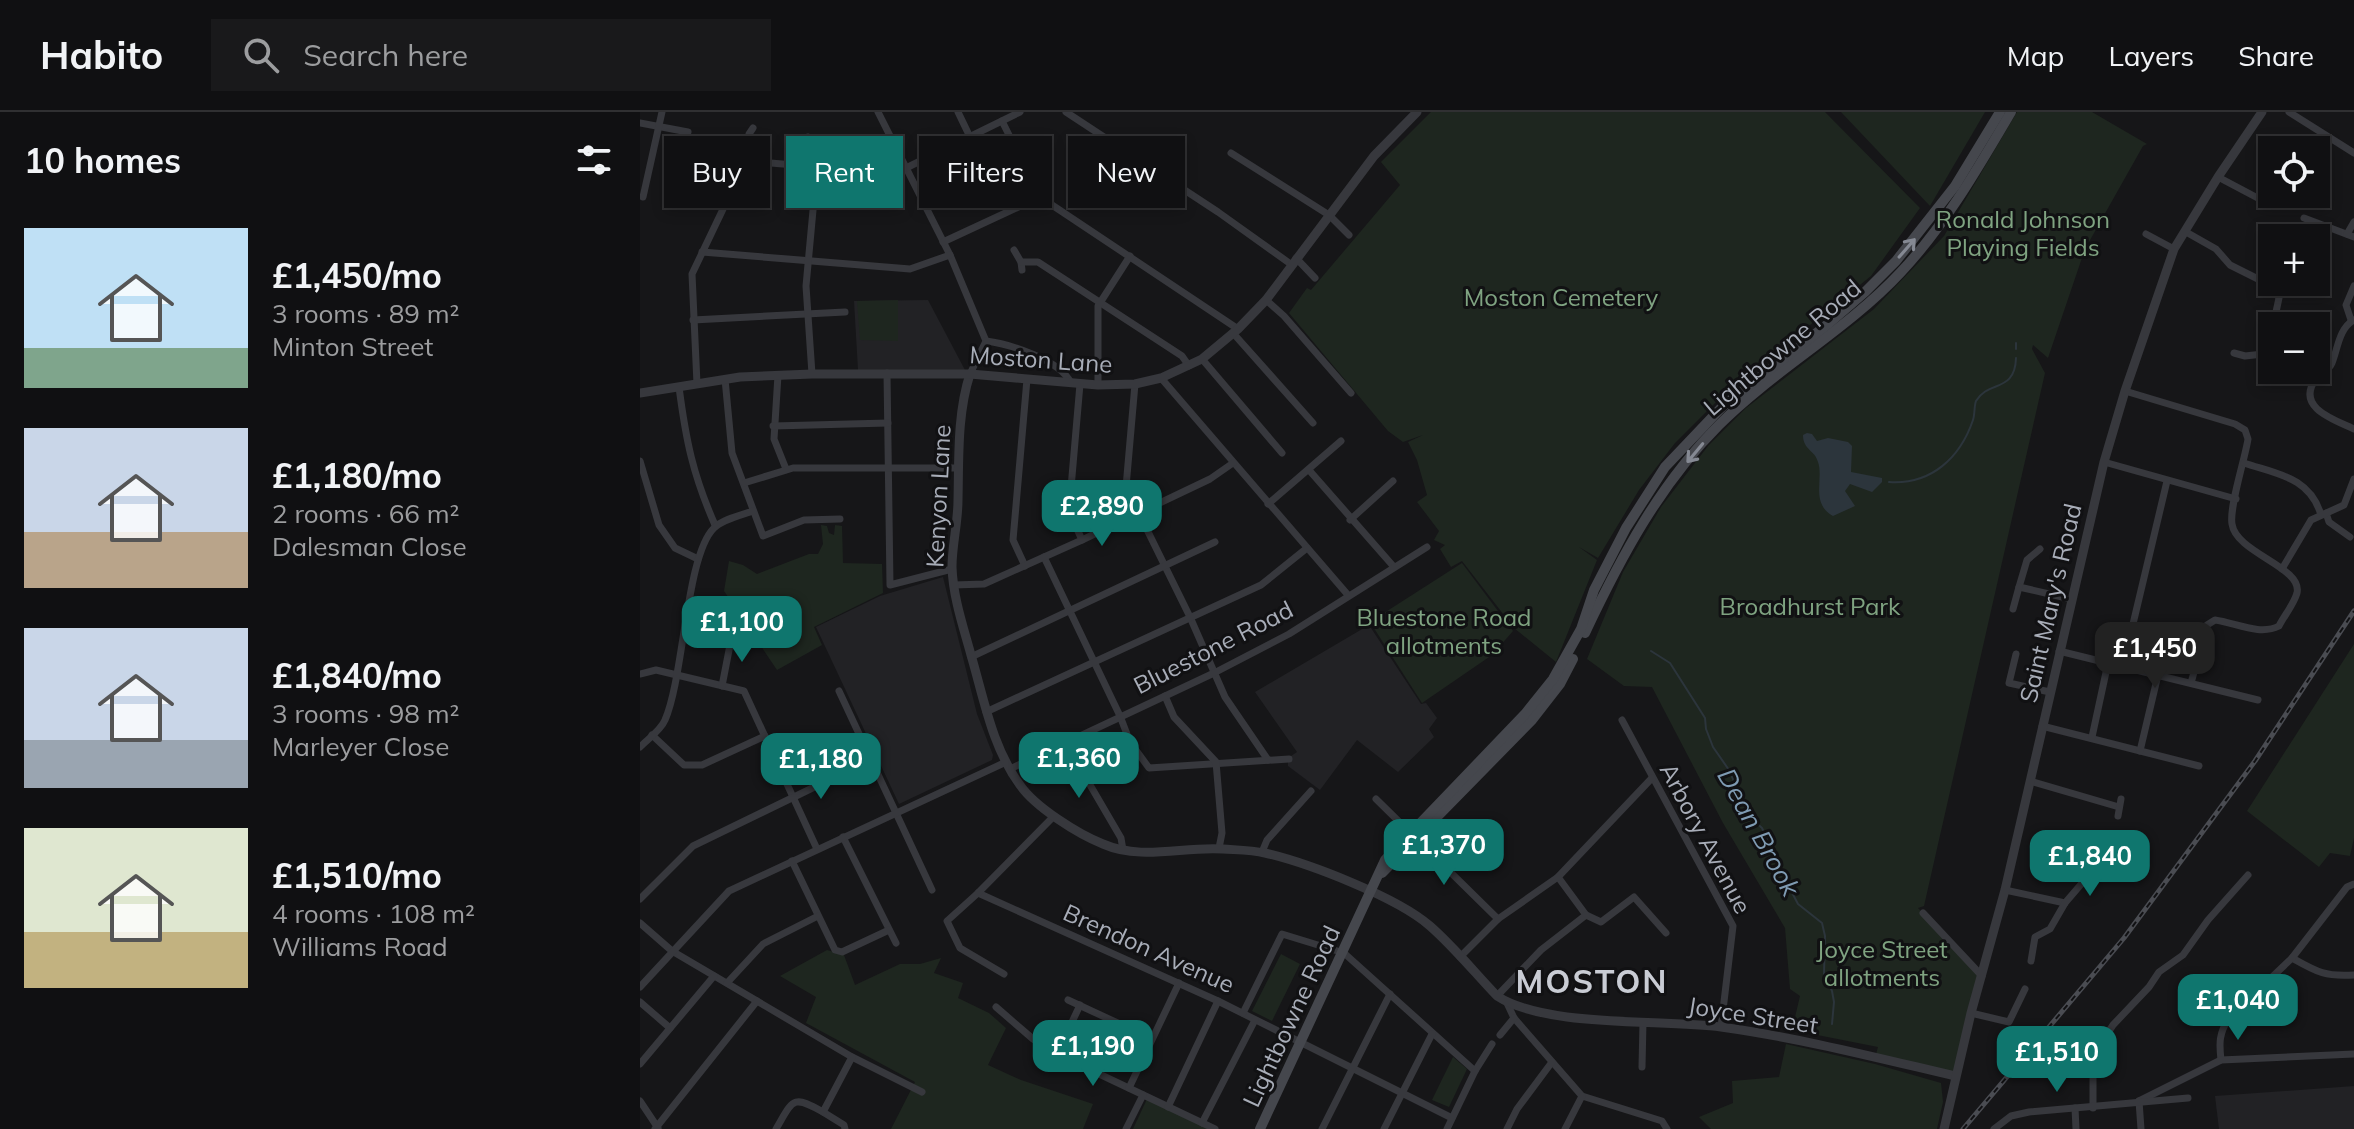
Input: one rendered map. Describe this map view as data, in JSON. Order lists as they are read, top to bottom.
{
  "streets": {
    "main road": ["Lightbowne Road"],
    "street": [
      "Moston Lane",
      "Kenyon Lane",
      "Saint Mary's Road",
      "Bluestone Road",
      "Arbory Avenue",
      "Brendon Avenue",
      "Joyce Street"
    ]
  },
  "crossings": [
    ["Lightbowne Road", "Kenyon Lane"],
    ["Lightbowne Road", "Brendon Avenue"],
    ["Moston Lane", "Kenyon Lane"],
    ["Kenyon Lane", "Bluestone Road"],
    ["Kenyon Lane", "Joyce Street"],
    ["Saint Mary's Road", "Joyce Street"],
    ["Arbory Avenue", "Joyce Street"]
  ],
  "districts": ["MOSTON"],
  "water": ["Dean Brook"],
  "parks": [
    "Ronald Johnson Playing Fields",
    "Moston Cemetery",
    "Broadhurst Park",
    "Bluestone Road allotments",
    "Joyce Street allotments"
  ],
  "page": {
    "header": "Habito",
    "search": "Search here",
    "nav": ["Map", "Layers", "Share"],
    "heading": "10 homes",
    "map_buttons": ["+", "−"],
    "chip": [
      "Buy",
      "Rent",
      "Filters",
      "New"
    ],
    "list": [
      {
        "name": "£1,450/mo",
        "note": "3 rooms · 89 m² · Minton Street"
      },
      {
        "name": "£1,180/mo",
        "note": "2 rooms · 66 m² · Dalesman Close"
      },
      {
        "name": "£1,840/mo",
        "note": "3 rooms · 98 m² · Marleyer Close"
      },
      {
        "name": "£1,510/mo",
        "note": "4 rooms · 108 m² · Williams Road"
      }
    ],
    "price": [
      "£2,890",
      "£1,100",
      "£1,450",
      "£1,360",
      "£1,180",
      "£1,370",
      "£1,840",
      "£1,040",
      "£1,190",
      "£1,510"
    ]
  }
}
